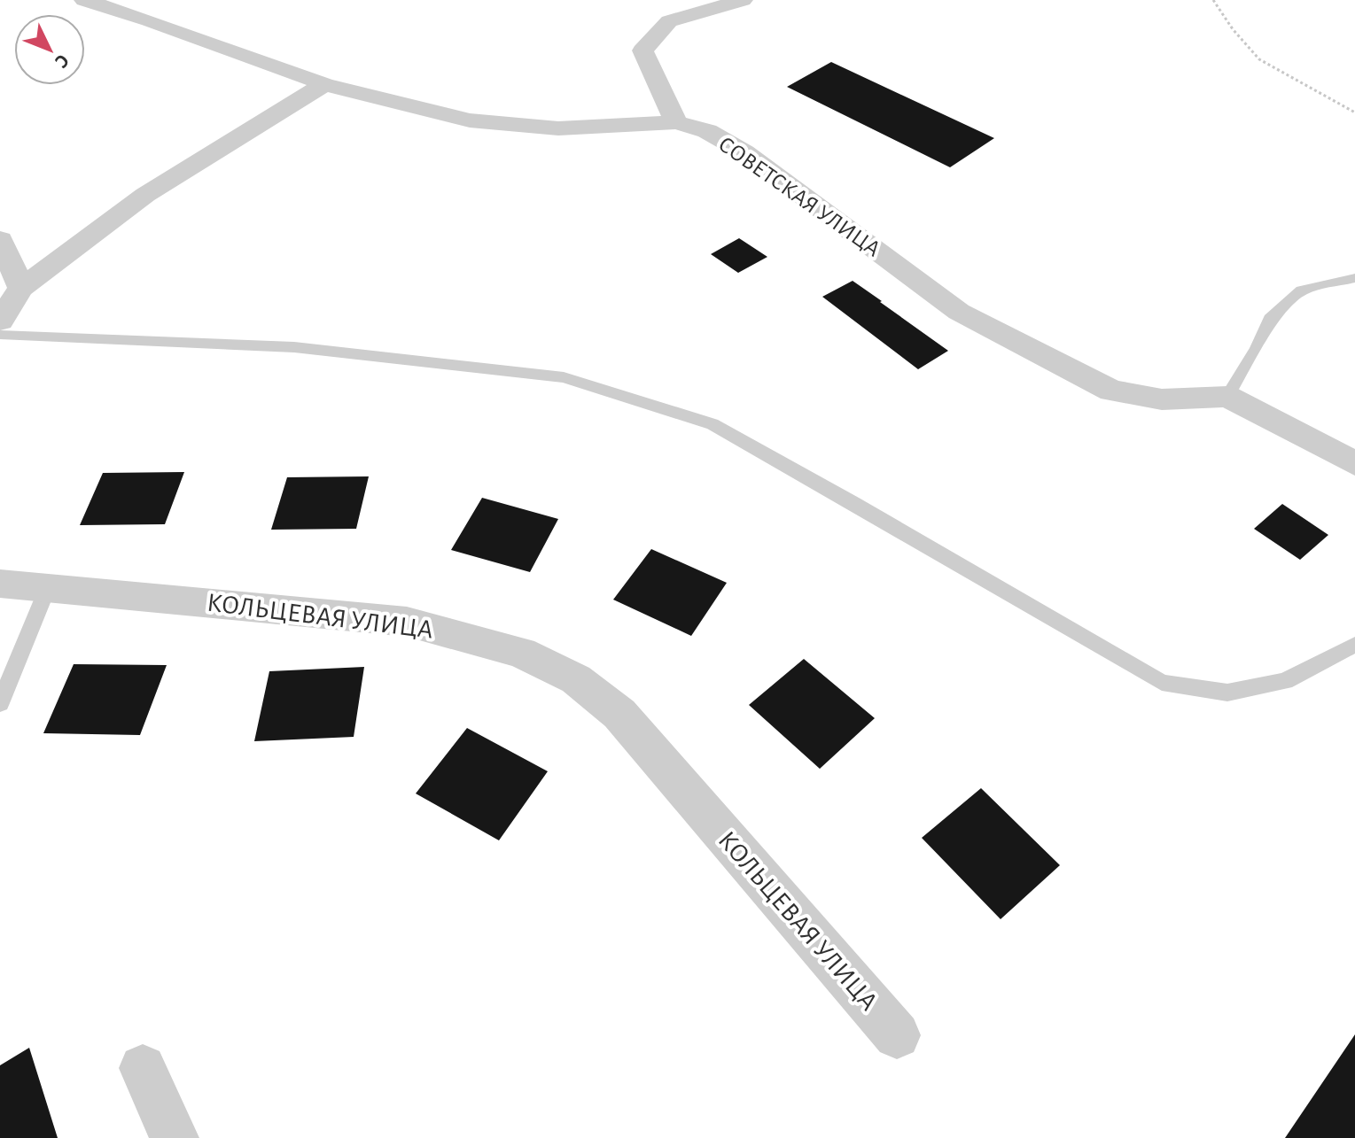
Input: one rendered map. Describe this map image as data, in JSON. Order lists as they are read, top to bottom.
{
  "streets": {
    "street": ["СОВЕТСКАЯ УЛИЦА", "КОЛЬЦЕВАЯ УЛИЦА"]
  },
  "north": "bottom right"
}
